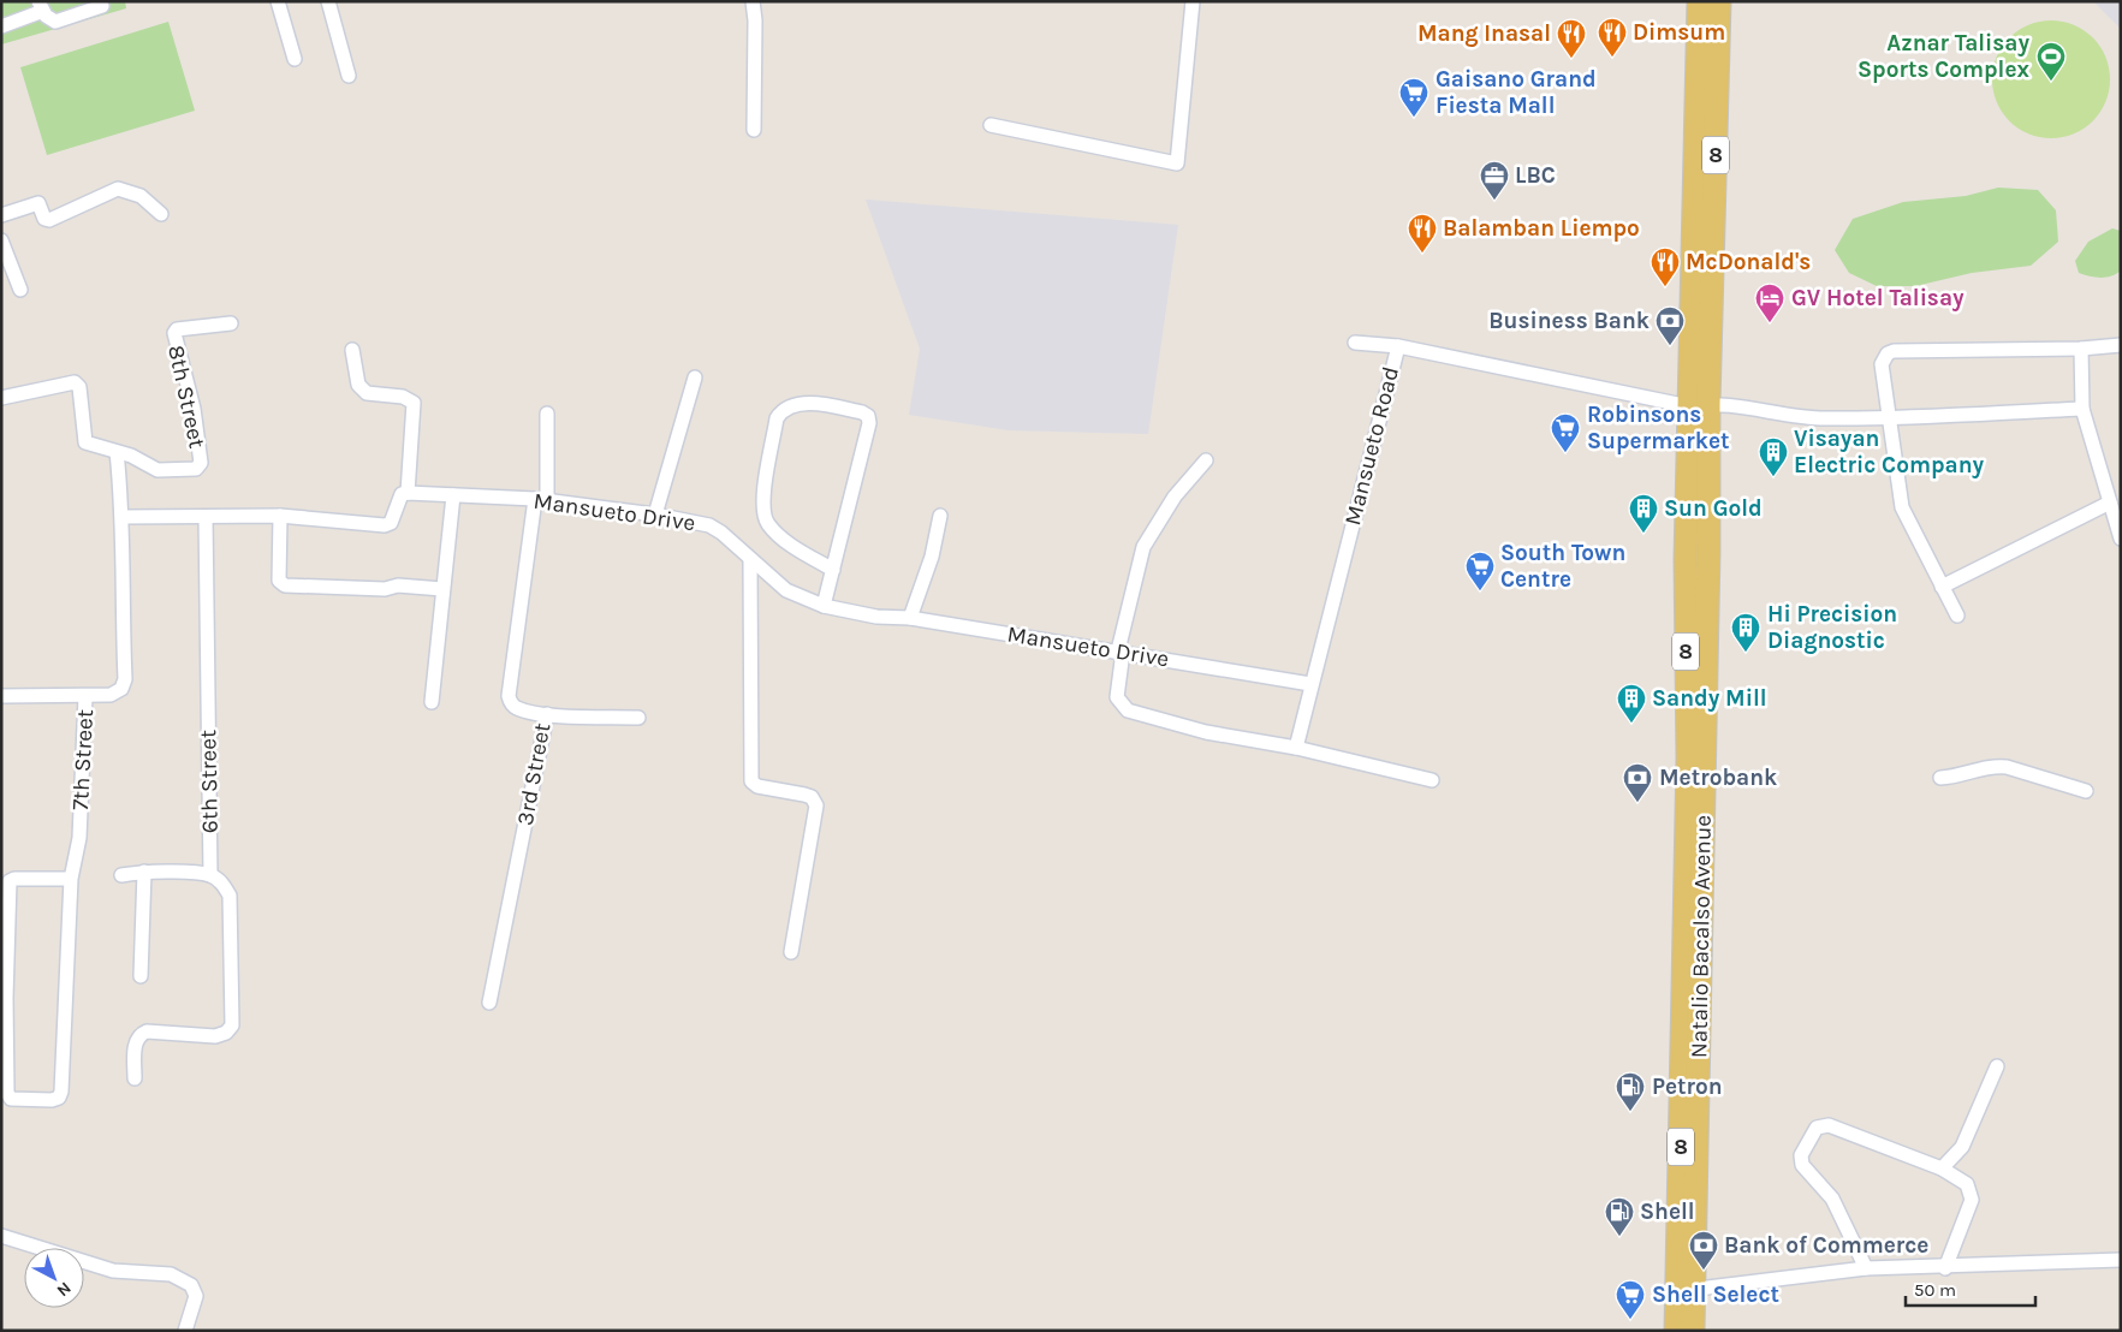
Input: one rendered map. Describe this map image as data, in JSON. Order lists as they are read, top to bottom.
{
  "streets": {
    "main road": ["8", "Natalio Bacalso Avenue"],
    "street": [
      "8th Street",
      "Mansueto Road",
      "Mansueto Drive",
      "7th Street",
      "3rd Street",
      "6th Street"
    ]
  },
  "crossings": [
    ["8th Street", "7th Street"],
    ["Mansueto Road", "Mansueto Drive"],
    ["Mansueto Road", "Natalio Bacalso Avenue"],
    ["Mansueto Drive", "3rd Street"]
  ],
  "places": {
    "restaurant": [
      "Dimsum",
      "Mang Inasal",
      "Balamban Liempo",
      "McDonald's"
    ],
    "sports": ["Aznar Talisay Sports Complex"],
    "supermarket": [
      "Gaisano Grand Fiesta Mall",
      "Robinsons Supermarket",
      "South Town Centre",
      "Shell Select"
    ],
    "office": ["LBC"],
    "hotel": ["GV Hotel Talisay"],
    "bank": ["Business Bank", "Metrobank", "Bank of Commerce"],
    "building": [
      "Visayan Electric Company",
      "Sun Gold",
      "Hi Precision Diagnostic",
      "Sandy Mill"
    ],
    "fuel station": ["Petron", "Shell"]
  },
  "scale_bar": "50 m",
  "north": "bottom right"
}
